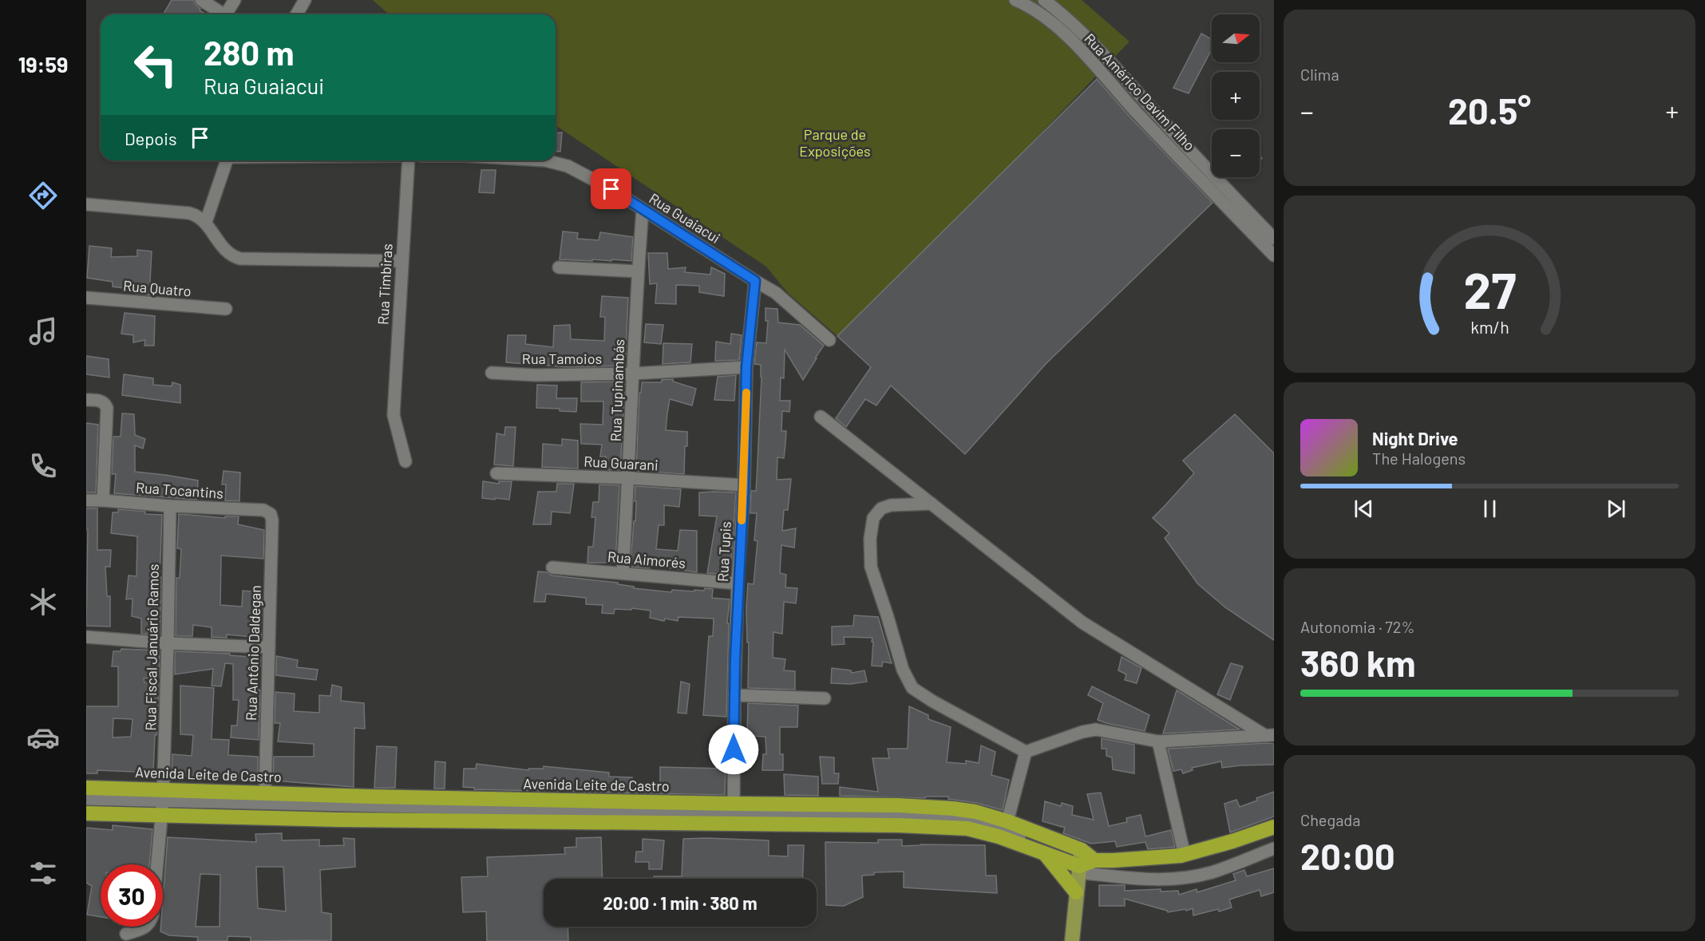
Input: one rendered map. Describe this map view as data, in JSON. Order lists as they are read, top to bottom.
{
  "streets": {
    "highway": ["Avenida Leite de Castro"],
    "street": [
      "Rua Américo Davim Filho",
      "Rua Guaiacui",
      "Rua Timbiras",
      "Rua Quatro",
      "Rua Tamoios",
      "Rua Tupinambás",
      "Rua Guarani",
      "Rua Tocantins",
      "Rua Tupis",
      "Rua Aimorés",
      "Rua Fiscal Januário Ramos",
      "Rua Antônio Daldegan"
    ]
  },
  "crossings": [
    ["Rua Guaiacui", "Rua Tupinambás"],
    ["Rua Guaiacui", "Rua Tupis"],
    ["Rua Tamoios", "Rua Tupinambás"],
    ["Rua Tamoios", "Rua Tupis"],
    ["Rua Tupinambás", "Rua Guarani"],
    ["Rua Tupinambás", "Rua Aimorés"],
    ["Rua Guarani", "Rua Tupis"],
    ["Rua Tocantins", "Rua Fiscal Januário Ramos"],
    ["Rua Tocantins", "Rua Antônio Daldegan"],
    ["Rua Tupis", "Rua Aimorés"],
    ["Rua Tupis", "Avenida Leite de Castro"],
    ["Rua Fiscal Januário Ramos", "Avenida Leite de Castro"],
    ["Rua Antônio Daldegan", "Avenida Leite de Castro"]
  ],
  "parks": ["Parque de Exposições"],
  "north": "right",
  "page": {
    "tabs": "19:59",
    "tile": [
      "Clima",
      ["Autonomia · 72%", "360 km"],
      ["Chegada", "20:00"]
    ],
    "map_buttons": ["+", "−"],
    "turn": ["280 m", "Rua Guaiacui"],
    "heat": ["−", "20.5°", "+"],
    "then": "Depois",
    "song": ["Night Drive", "The Halogens"],
    "limit": "30",
    "trip": "20:00 · 1 min · 380 m",
    "gauge": ["27", "km/h"]
  }
}
